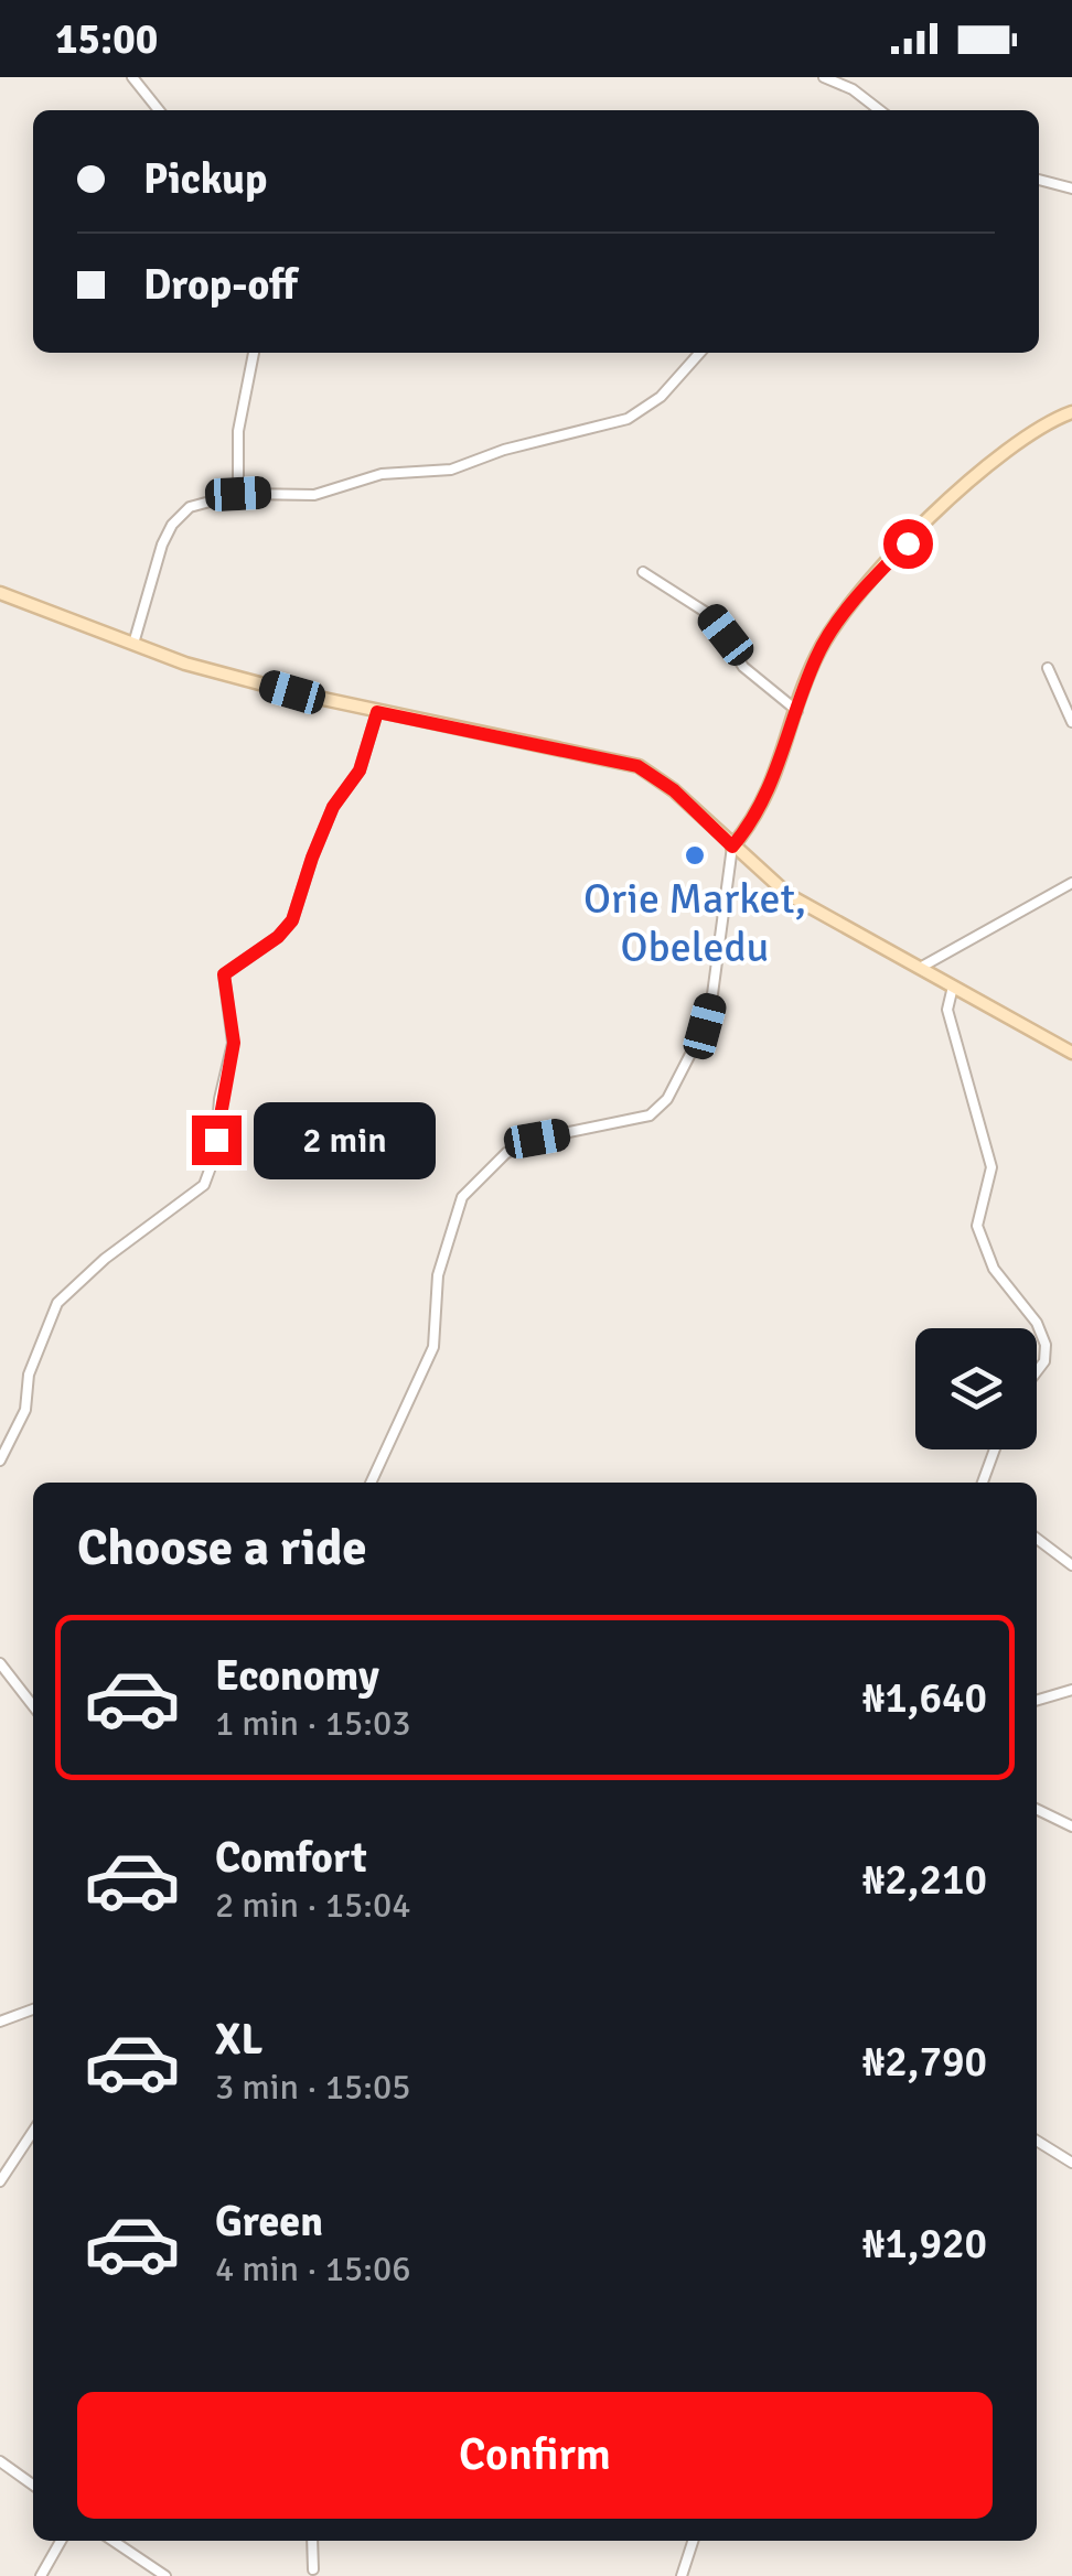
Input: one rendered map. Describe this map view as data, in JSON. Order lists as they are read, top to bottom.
{
  "places": ["Orie Market, Obeledu"],
  "page": {
    "status": "15:00",
    "banner": ["Pickup", "Drop-off"],
    "bubble": "2 min",
    "heading": "Choose a ride",
    "list": [
      {
        "name": "Economy",
        "note": "1 min · 15:03",
        "value": "₦1,640"
      },
      {
        "name": "Comfort",
        "note": "2 min · 15:04",
        "value": "₦2,210"
      },
      {
        "name": "XL",
        "note": "3 min · 15:05",
        "value": "₦2,790"
      },
      {
        "name": "Green",
        "note": "4 min · 15:06",
        "value": "₦1,920"
      }
    ],
    "buttons": "Confirm"
  }
}
